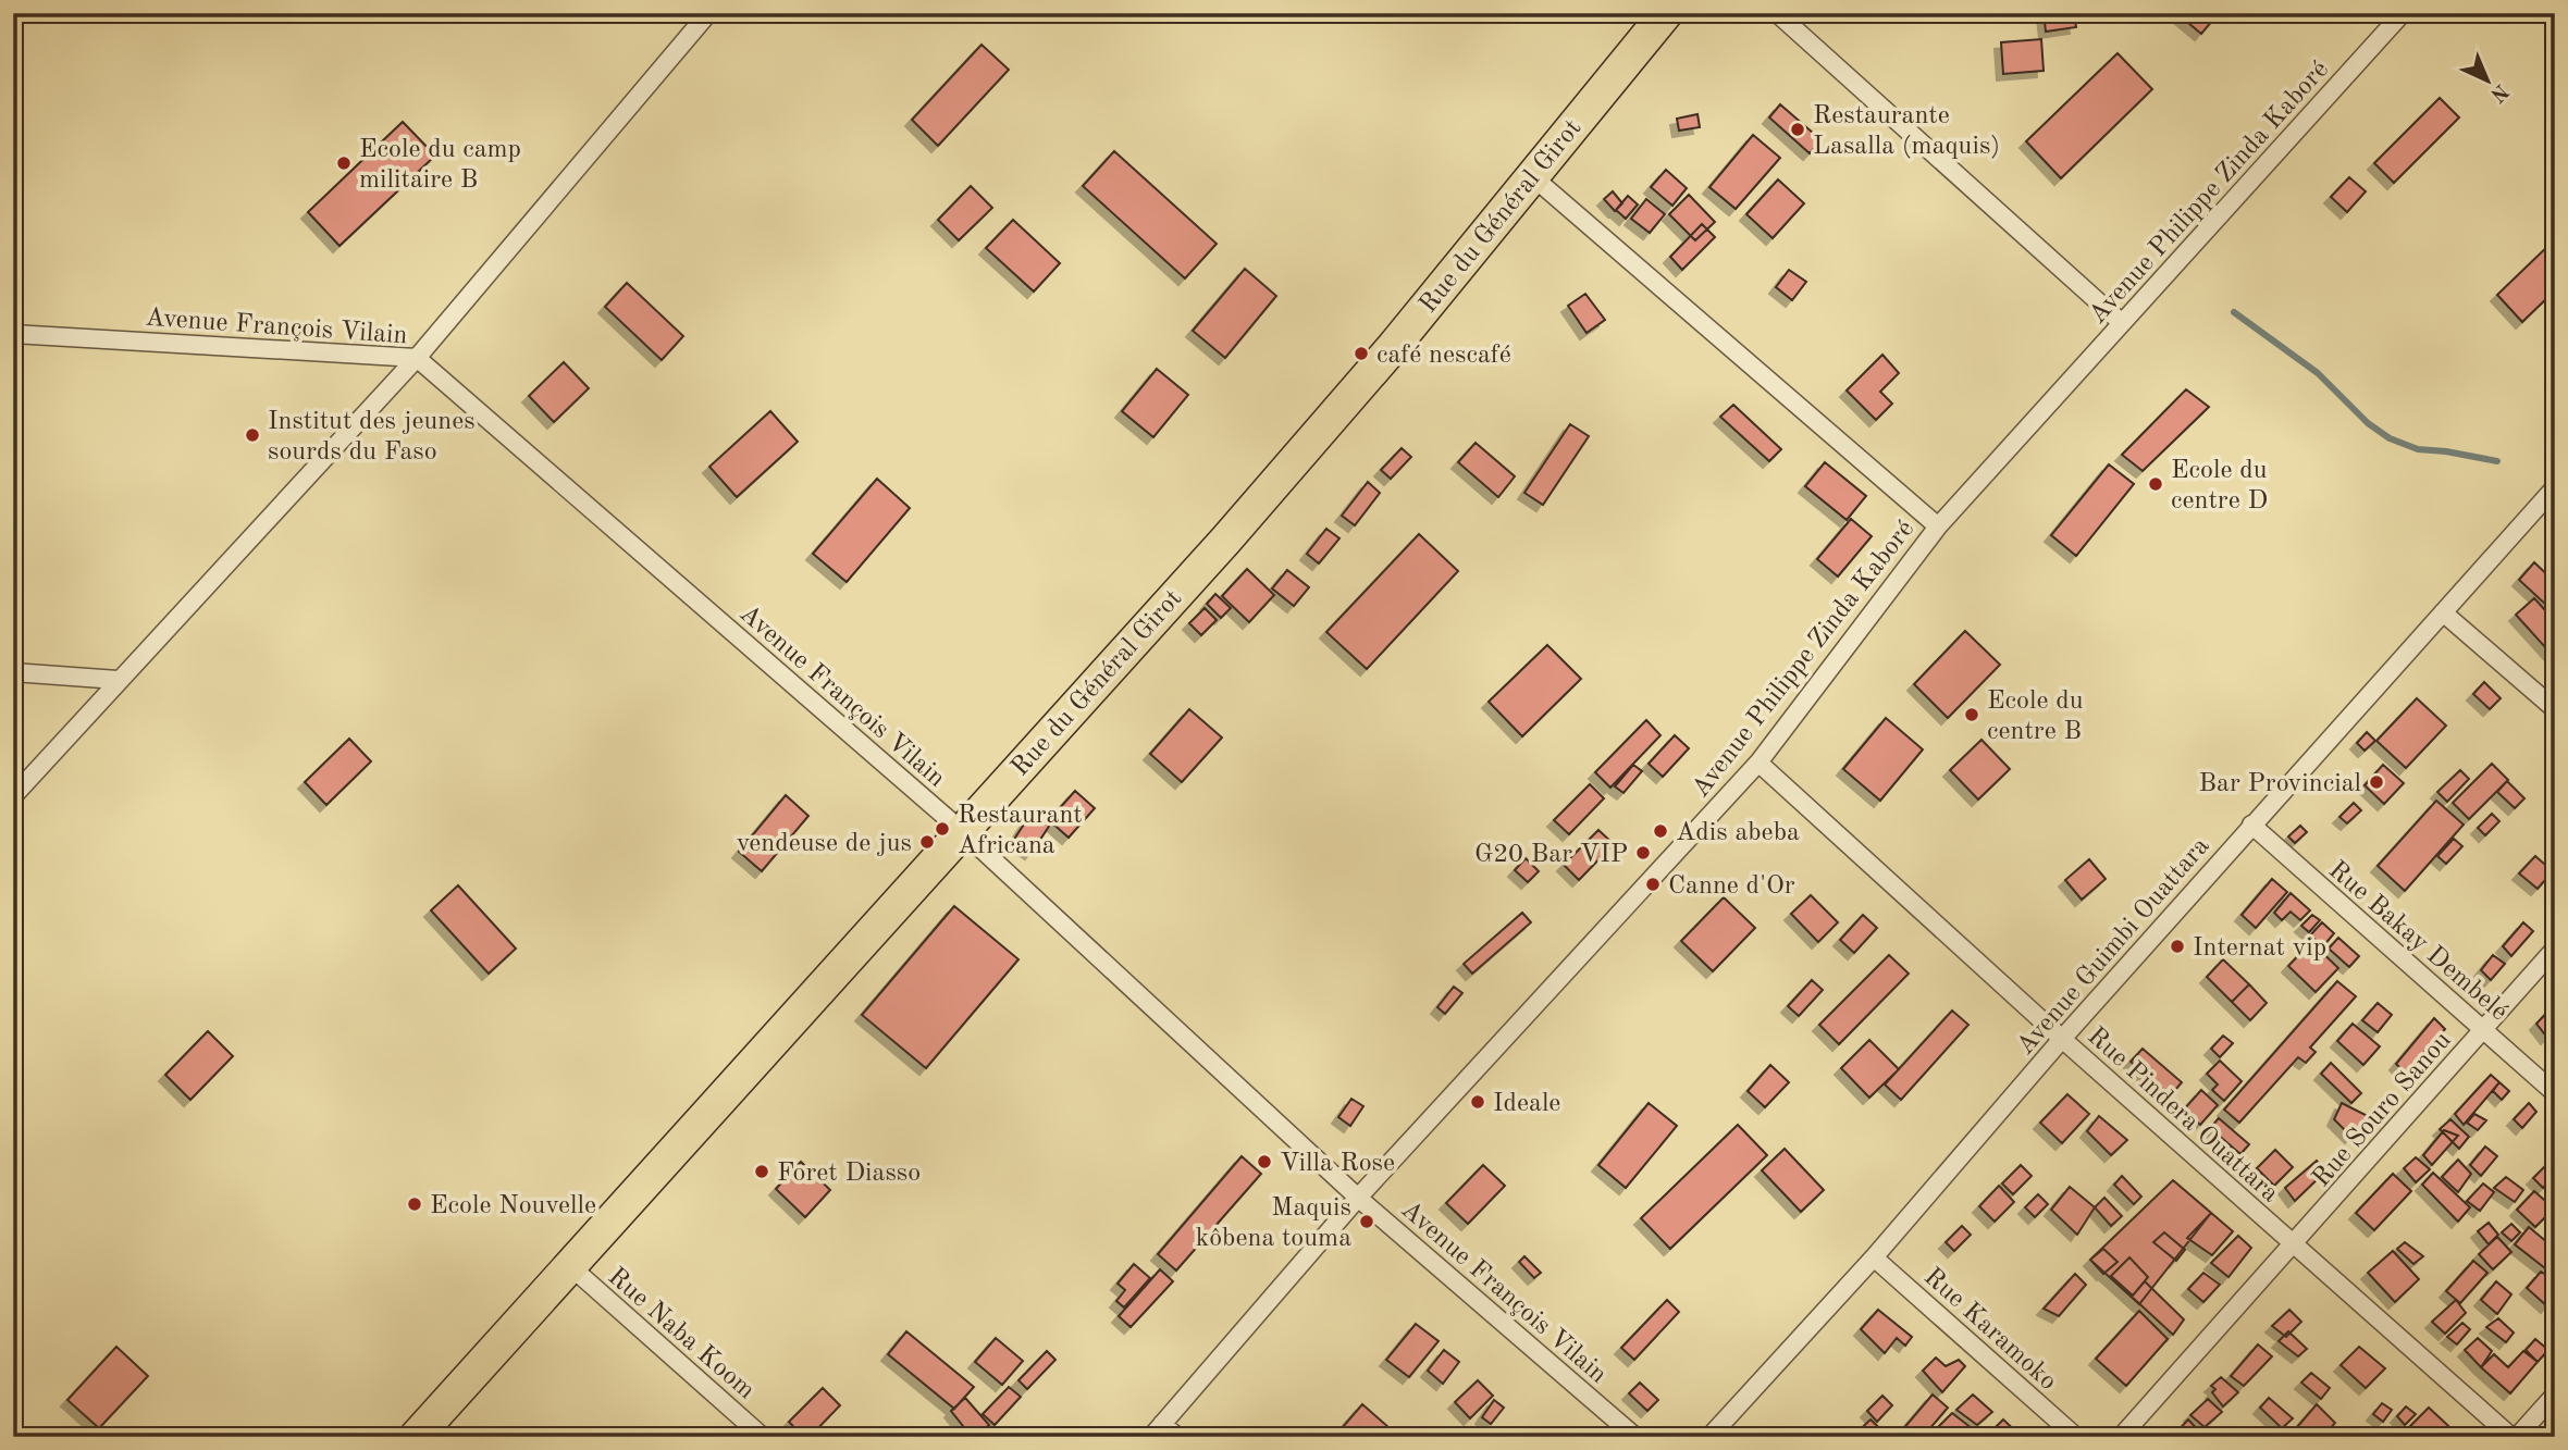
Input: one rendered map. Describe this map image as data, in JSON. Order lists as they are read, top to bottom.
{
  "streets": {
    "highway": ["Rue du Général Girot"],
    "street": [
      "Avenue Philippe Zinda Kaboré",
      "Avenue François Vilain",
      "Rue Bakay Dembelé",
      "Avenue Guimbi Ouattara",
      "Rue Souro Sanou",
      "Rue Pindera Ouattara",
      "Rue Karamoko",
      "Rue Naba Koom"
    ]
  },
  "crossings": [
    ["Avenue Philippe Zinda Kaboré", "Avenue François Vilain"],
    ["Avenue Philippe Zinda Kaboré", "Rue Pindera Ouattara"],
    ["Rue du Général Girot", "Avenue François Vilain"],
    ["Rue du Général Girot", "Rue Naba Koom"],
    ["Rue Bakay Dembelé", "Avenue Guimbi Ouattara"],
    ["Rue Bakay Dembelé", "Rue Souro Sanou"],
    ["Avenue Guimbi Ouattara", "Rue Pindera Ouattara"],
    ["Avenue Guimbi Ouattara", "Rue Karamoko"],
    ["Rue Souro Sanou", "Rue Pindera Ouattara"]
  ],
  "places": [
    "Restaurante Lasalla (maquis)",
    "Ecole du camp militaire B",
    "café nescafé",
    "Institut des jeunes sourds du Faso",
    "Ecole du centre D",
    "Ecole du centre B",
    "Bar Provincial",
    "Restaurant Africana",
    "Adis abeba",
    "vendeuse de jus",
    "G20 Bar VIP",
    "Canne d'Or",
    "Internat vip",
    "Ideale",
    "Villa Rose",
    "Foret Diasso",
    "Ecole Nouvelle",
    "Maquis kôbena touma"
  ],
  "north": "bottom right"
}
